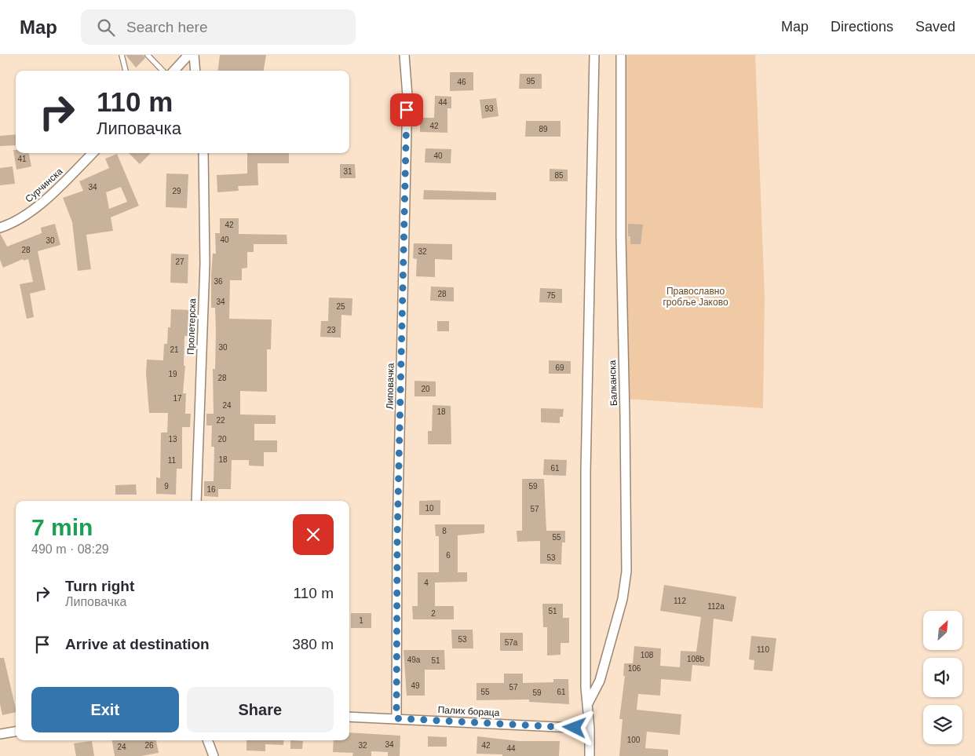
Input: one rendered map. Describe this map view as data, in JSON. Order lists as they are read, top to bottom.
{
  "streets": {
    "street": [
      "Сурчинска",
      "Пролетерска",
      "Балканска",
      "Липовачка",
      "Палих бораца"
    ]
  },
  "crossings": [
    ["Липовачка", "Палих бораца"]
  ],
  "parks": ["Православно гробље Јаково"],
  "house_numbers": [
    "95",
    "46",
    "44",
    "93",
    "42",
    "89",
    "40",
    "41",
    "31",
    "85",
    "34",
    "29",
    "42",
    "40",
    "30",
    "28",
    "32",
    "27",
    "36",
    "28",
    "75",
    "34",
    "25",
    "23",
    "30",
    "21",
    "69",
    "19",
    "28",
    "20",
    "17",
    "24",
    "18",
    "22",
    "13",
    "20",
    "18",
    "11",
    "61",
    "9",
    "59",
    "16",
    "10",
    "57",
    "8",
    "55",
    "6",
    "53",
    "4",
    "112",
    "112a",
    "51",
    "2",
    "1",
    "53",
    "57a",
    "110",
    "108",
    "108b",
    "49a",
    "51",
    "106",
    "49",
    "57",
    "55",
    "61",
    "59",
    "100",
    "34",
    "26",
    "32",
    "42",
    "24",
    "44"
  ],
  "north": "top right",
  "page": {
    "header": "Map",
    "search": "Search here",
    "nav": ["Map", "Directions", "Saved"],
    "turn": ["110 m", "Липовачка"],
    "heading": ["7 min", "490 m · 08:29"],
    "list": [
      {
        "name": "Turn right",
        "note": "Липовачка",
        "value": "110 m"
      },
      {
        "name": "Arrive at destination",
        "value": "380 m"
      }
    ],
    "buttons": ["Exit", "Share"]
  }
}
